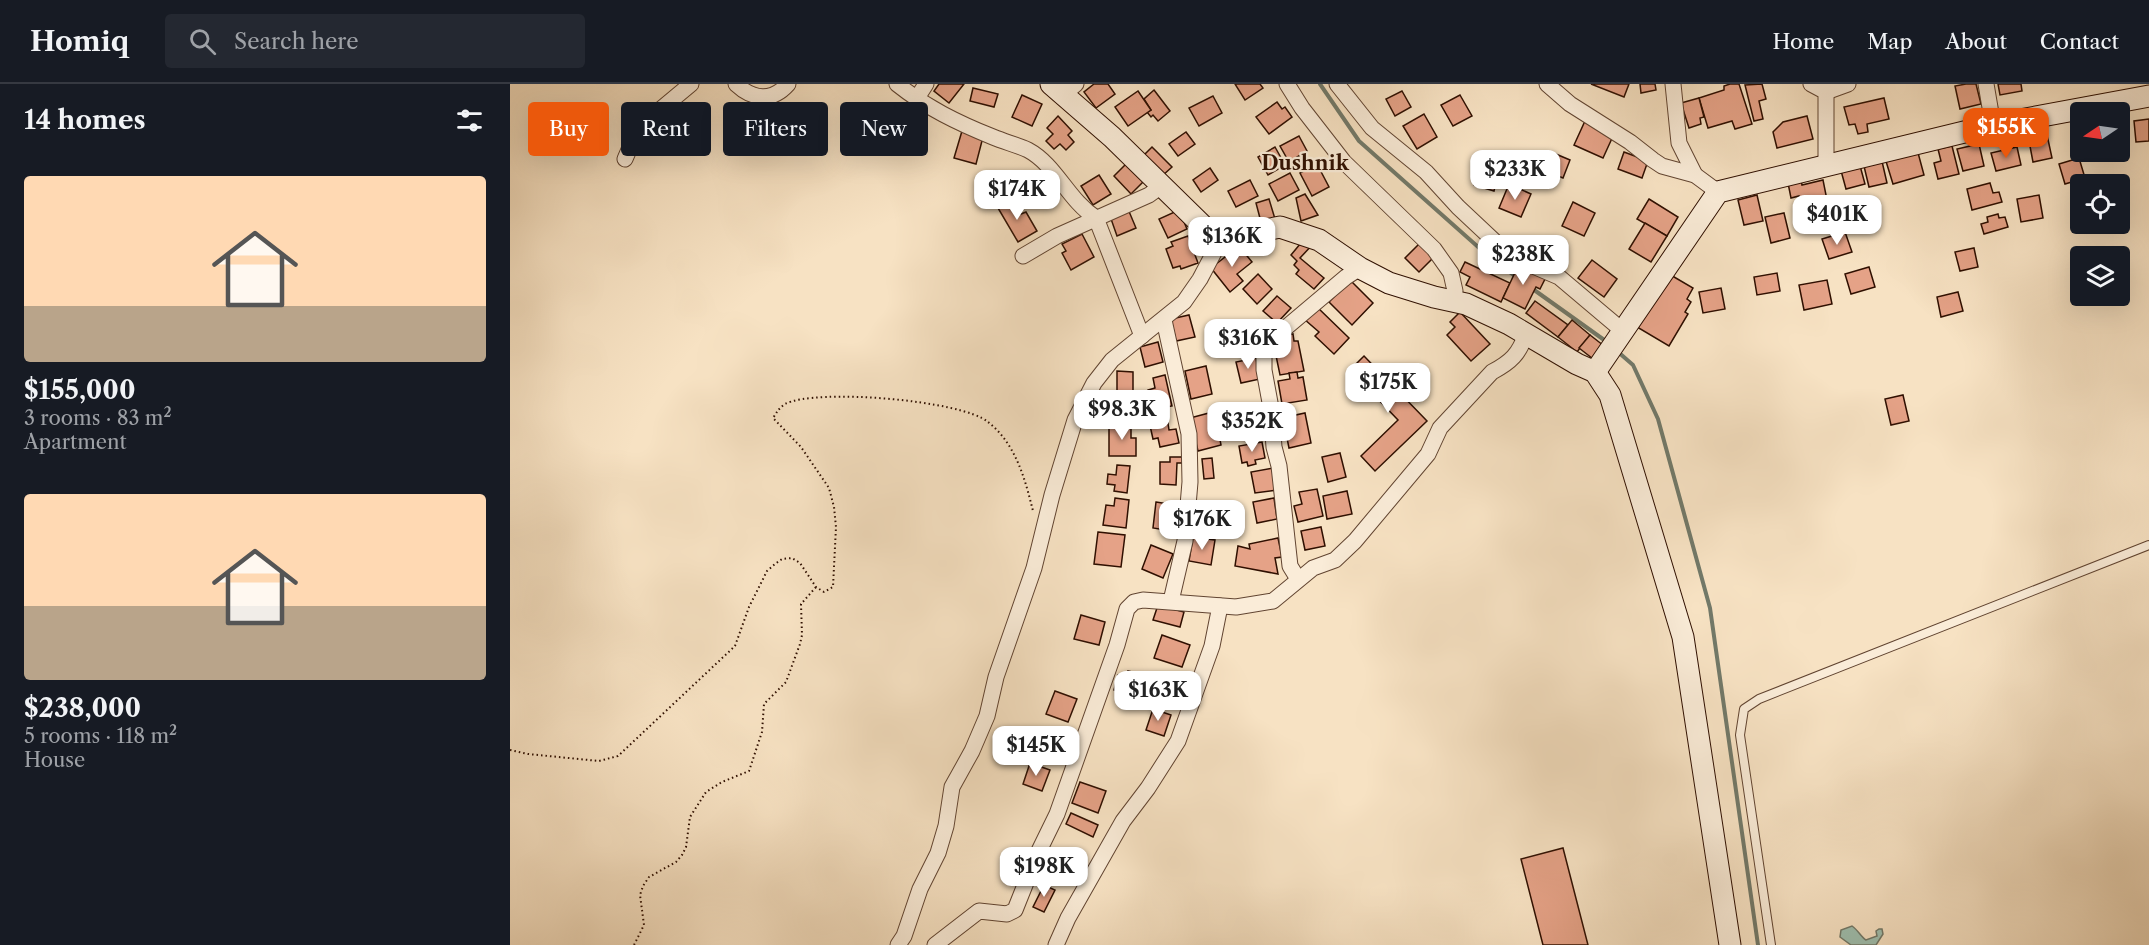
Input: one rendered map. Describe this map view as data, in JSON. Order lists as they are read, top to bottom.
{
  "districts": ["Dushnik"],
  "north": "left",
  "page": {
    "header": "Homiq",
    "search": "Search here",
    "nav": [
      "Home",
      "Map",
      "About",
      "Contact"
    ],
    "heading": "14 homes",
    "chip": [
      "Buy",
      "Rent",
      "Filters",
      "New"
    ],
    "price": [
      "$155K",
      "$233K",
      "$174K",
      "$401K",
      "$136K",
      "$238K",
      "$316K",
      "$175K",
      "$98.3K",
      "$352K",
      "$176K",
      "$163K",
      "$145K",
      "$198K"
    ],
    "list": [
      {
        "name": "$155,000",
        "note": "3 rooms · 83 m² · Apartment"
      },
      {
        "name": "$238,000",
        "note": "5 rooms · 118 m² · House"
      }
    ]
  }
}
